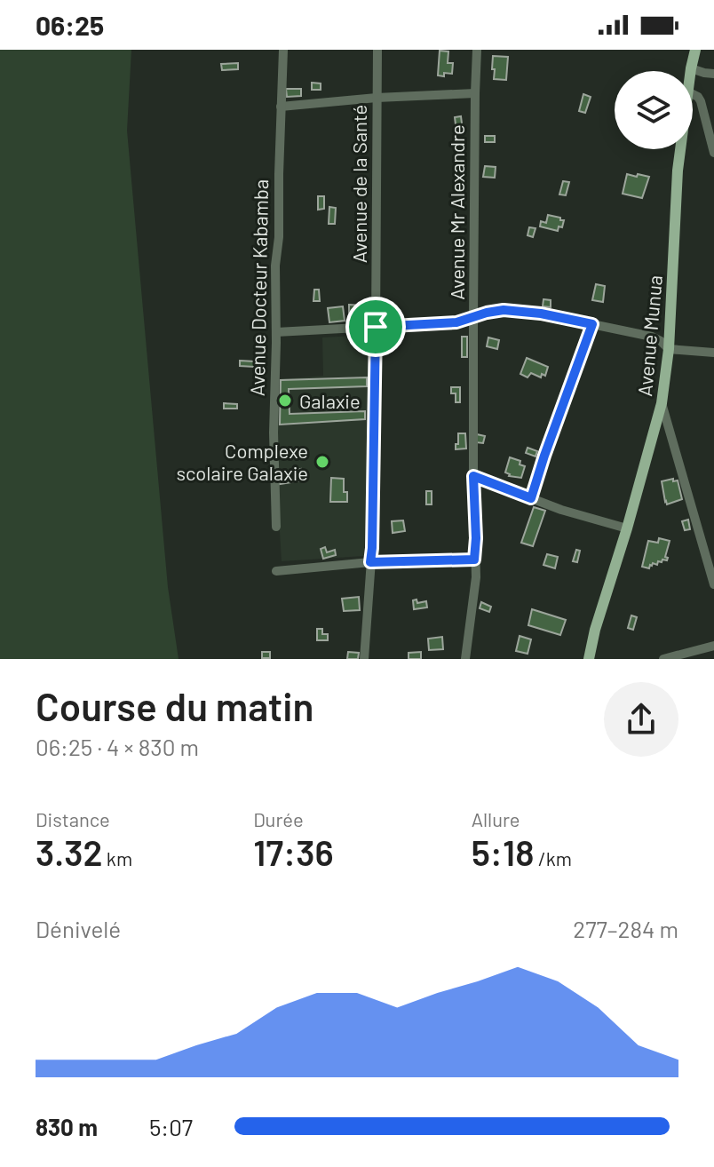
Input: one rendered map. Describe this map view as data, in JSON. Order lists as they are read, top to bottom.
{
  "streets": {
    "main road": ["Avenue Munua"],
    "street": ["Avenue de la Santé", "Avenue Mr Alexandre", "Avenue Docteur Kabamba"]
  },
  "places": ["Galaxie", "Complexe scolaire Galaxie"],
  "page": {
    "status": "06:25",
    "heading": ["Course du matin", "06:25 · 4 × 830 m"],
    "stats": [
      ["Distance", "3.32 km"],
      ["Durée", "17:36"],
      ["Allure", "5:18 /km"]
    ],
    "chart": ["Dénivelé", "277–284 m"],
    "list": [
      {
        "name": "830 m",
        "note": "5:07"
      }
    ]
  }
}
